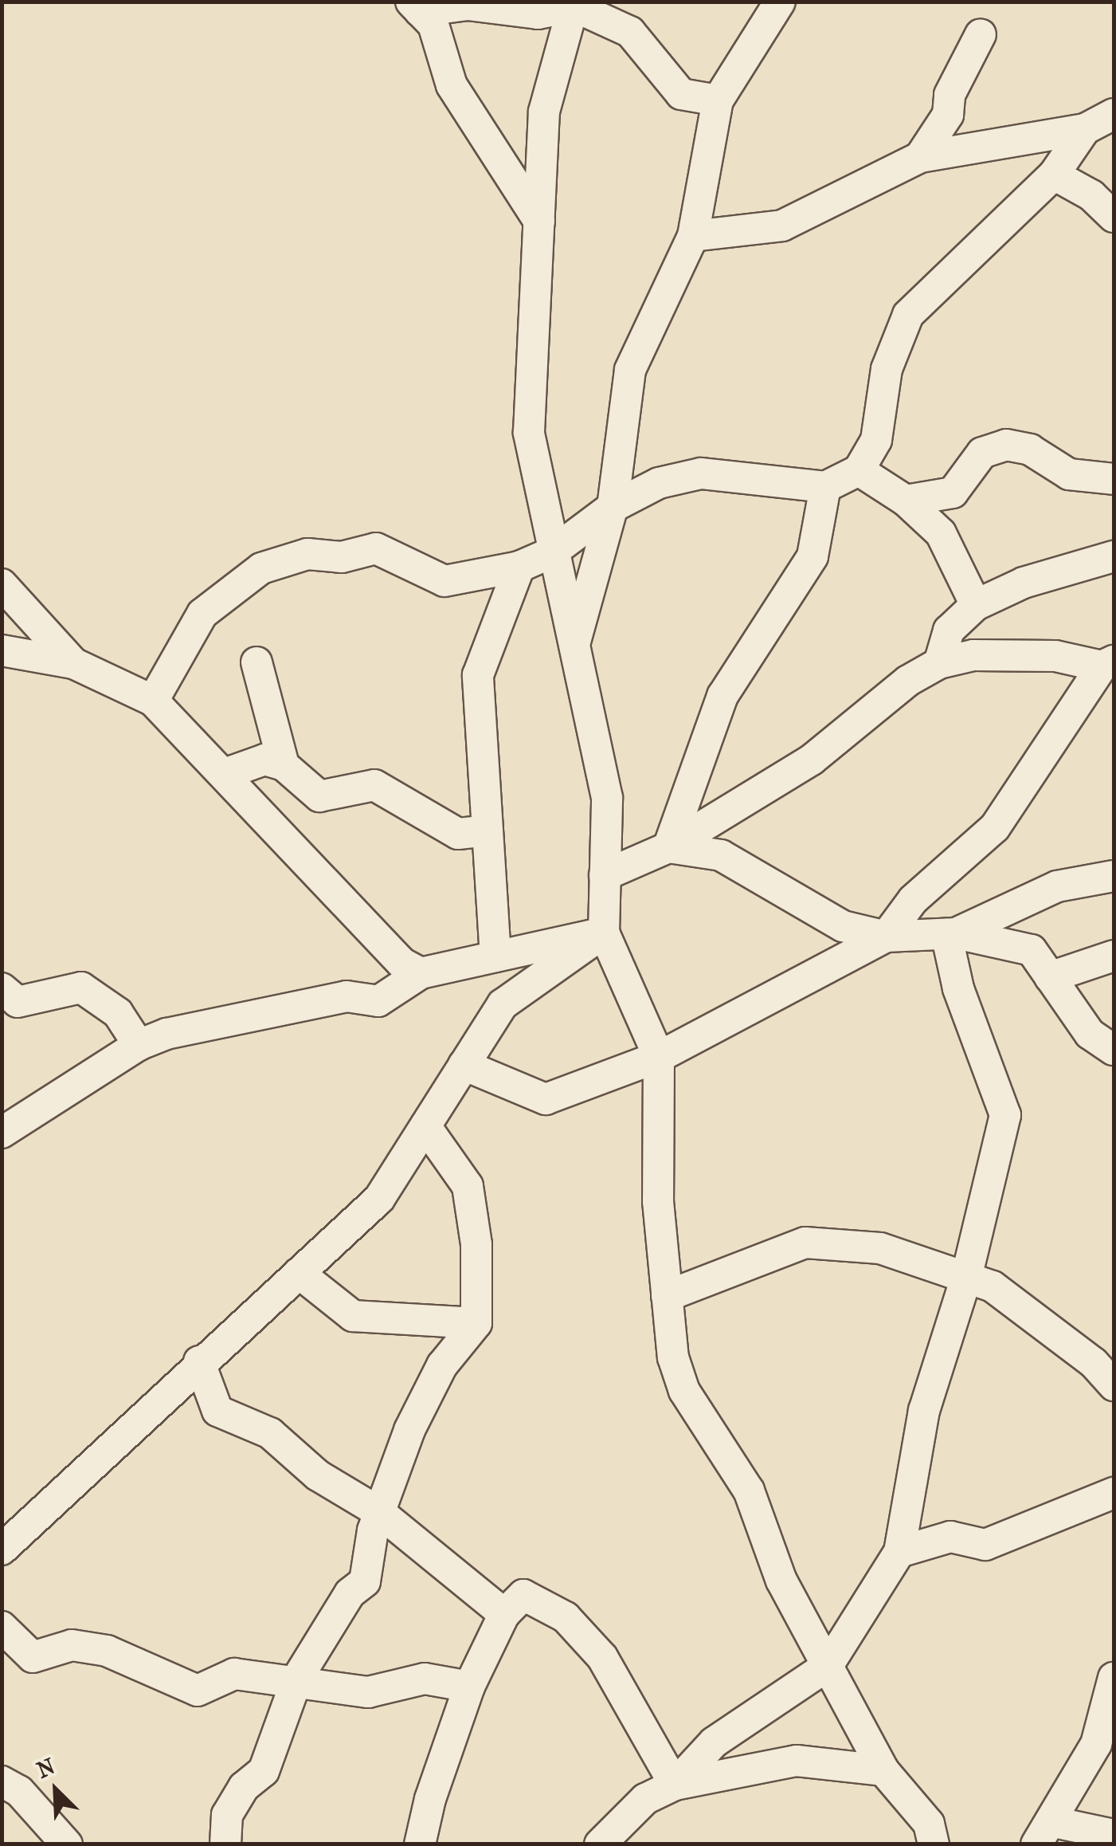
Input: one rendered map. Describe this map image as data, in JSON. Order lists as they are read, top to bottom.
{
  "north": "top left"
}
